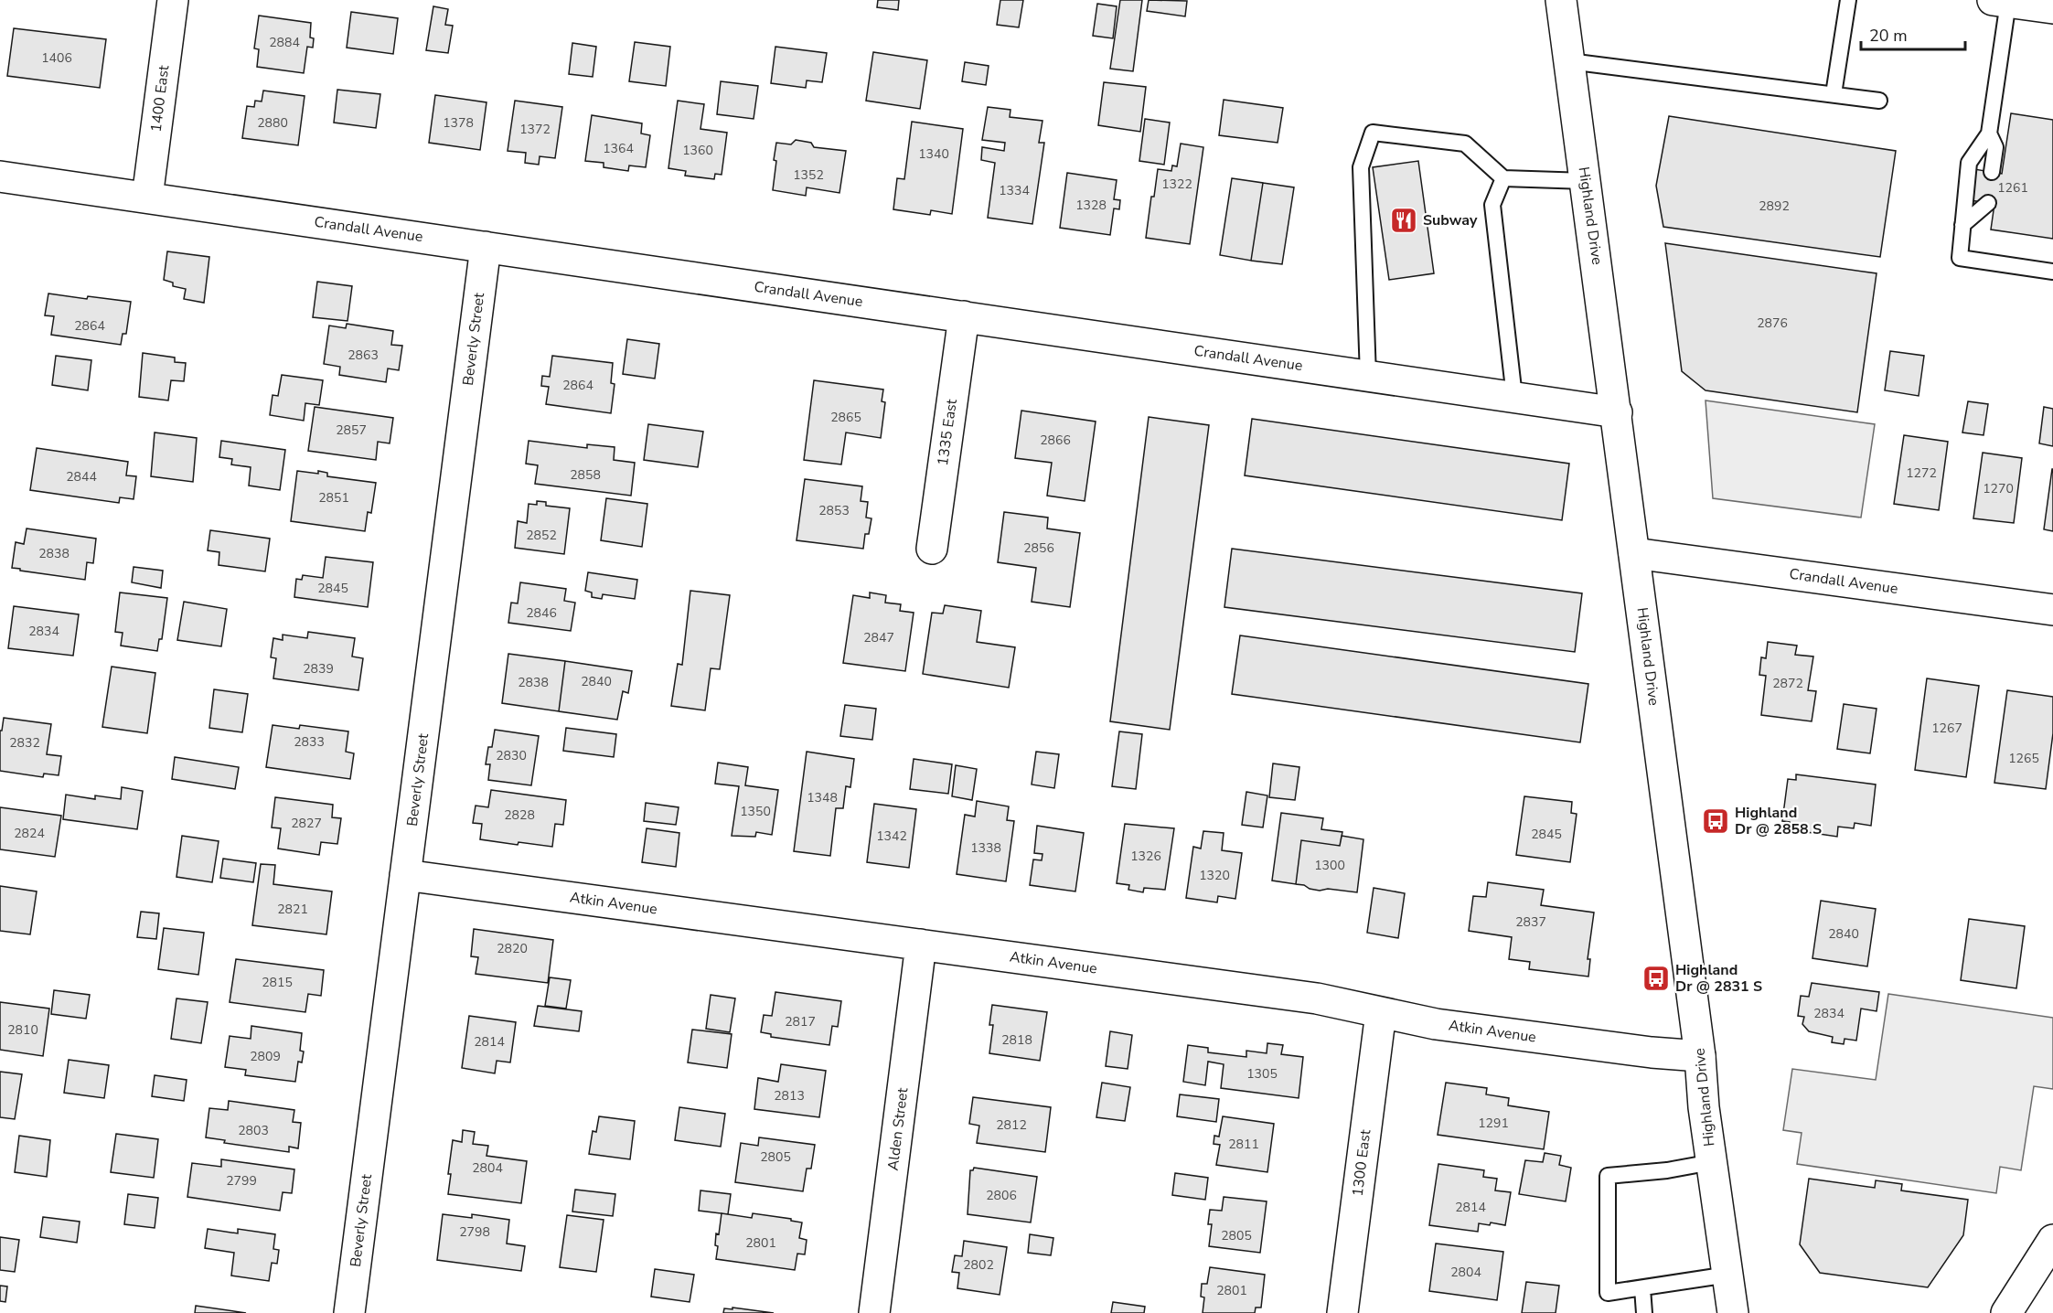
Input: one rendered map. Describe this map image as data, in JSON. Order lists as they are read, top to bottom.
{
  "streets": {
    "street": [
      "1400 East",
      "Highland Drive",
      "Crandall Avenue",
      "Beverly Street",
      "1335 East",
      "Atkin Avenue",
      "Alden Street",
      "1300 East"
    ]
  },
  "crossings": [
    ["1400 East", "Crandall Avenue"],
    ["Highland Drive", "Crandall Avenue"],
    ["Highland Drive", "Atkin Avenue"],
    ["Crandall Avenue", "Beverly Street"],
    ["Crandall Avenue", "1335 East"],
    ["Beverly Street", "Atkin Avenue"],
    ["Atkin Avenue", "Alden Street"],
    ["Atkin Avenue", "1300 East"]
  ],
  "places": {
    "restaurant": ["Subway"],
    "bus stop": ["Highland Dr @ 2858 S", "Highland Dr @ 2831 S"]
  },
  "house_numbers": [
    "2884",
    "1406",
    "2880",
    "1378",
    "1372",
    "1364",
    "1360",
    "1340",
    "1352",
    "1322",
    "1261",
    "1334",
    "1328",
    "2892",
    "2876",
    "2864",
    "2863",
    "2864",
    "2865",
    "2857",
    "2866",
    "1272",
    "2858",
    "2844",
    "1270",
    "2851",
    "2853",
    "2852",
    "2856",
    "2838",
    "2845",
    "2846",
    "2834",
    "2847",
    "2839",
    "2840",
    "2838",
    "2872",
    "1267",
    "2833",
    "2832",
    "2830",
    "1265",
    "1348",
    "1350",
    "2828",
    "2827",
    "2824",
    "2845",
    "1342",
    "1338",
    "1326",
    "1300",
    "1320",
    "2821",
    "2837",
    "2840",
    "2820",
    "2815",
    "2834",
    "2817",
    "2810",
    "2818",
    "2814",
    "2809",
    "1305",
    "2813",
    "1291",
    "2812",
    "2803",
    "2811",
    "2805",
    "2804",
    "2799",
    "2806",
    "2814",
    "2798",
    "2805",
    "2801",
    "2802",
    "2804",
    "2801"
  ],
  "scale_bar": "20 m"
}
